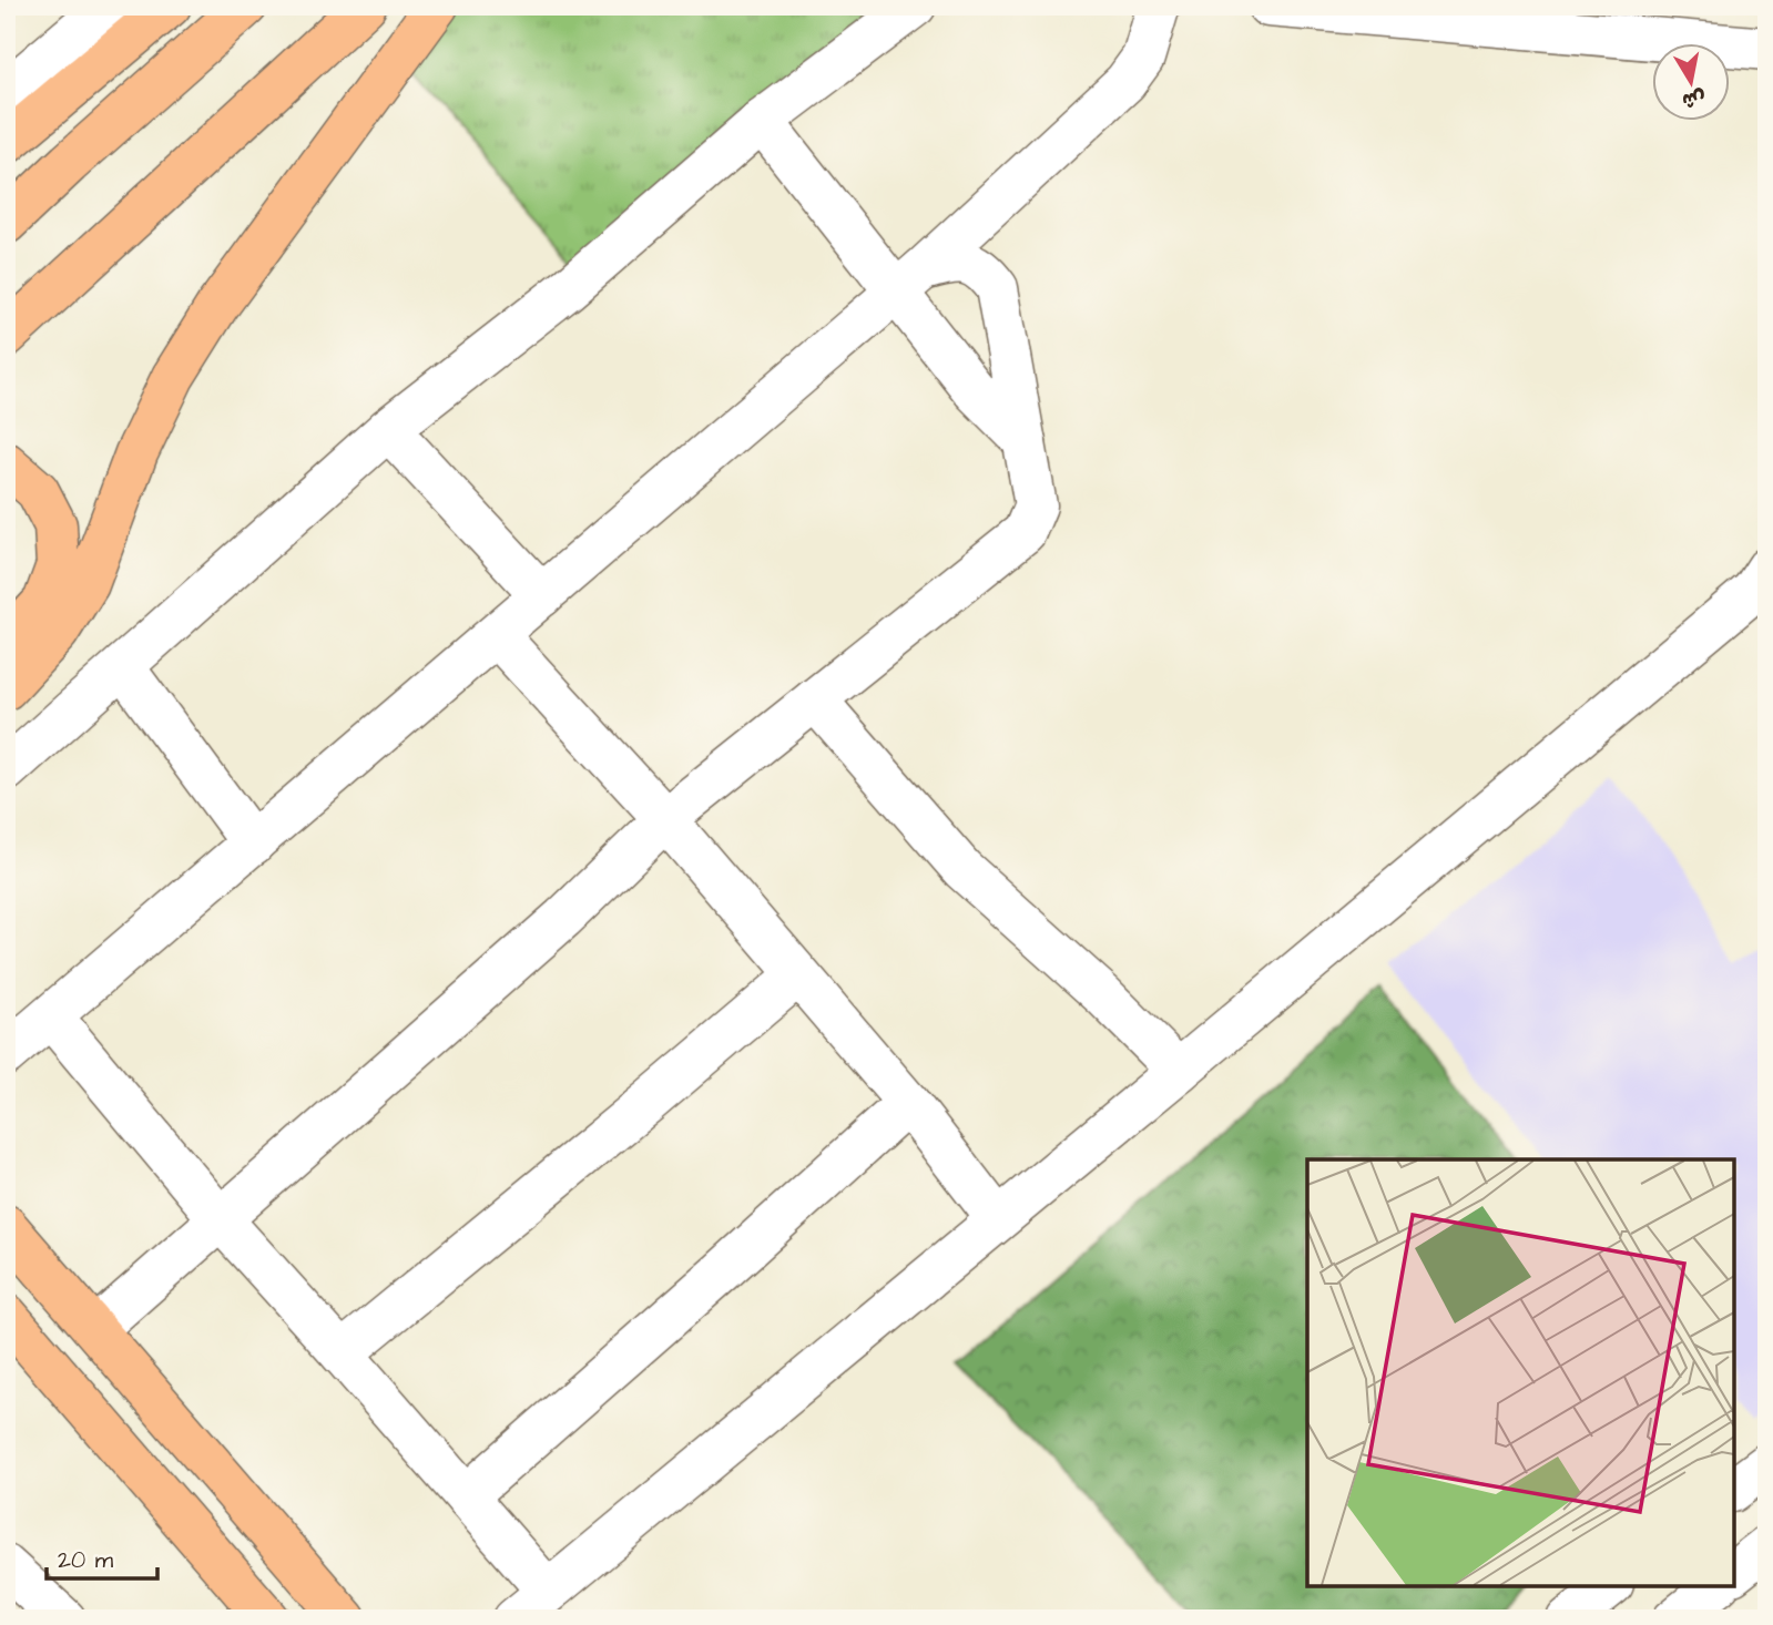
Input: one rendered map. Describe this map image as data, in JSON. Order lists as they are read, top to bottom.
{
  "scale_bar": "20 m",
  "north": "bottom"
}
